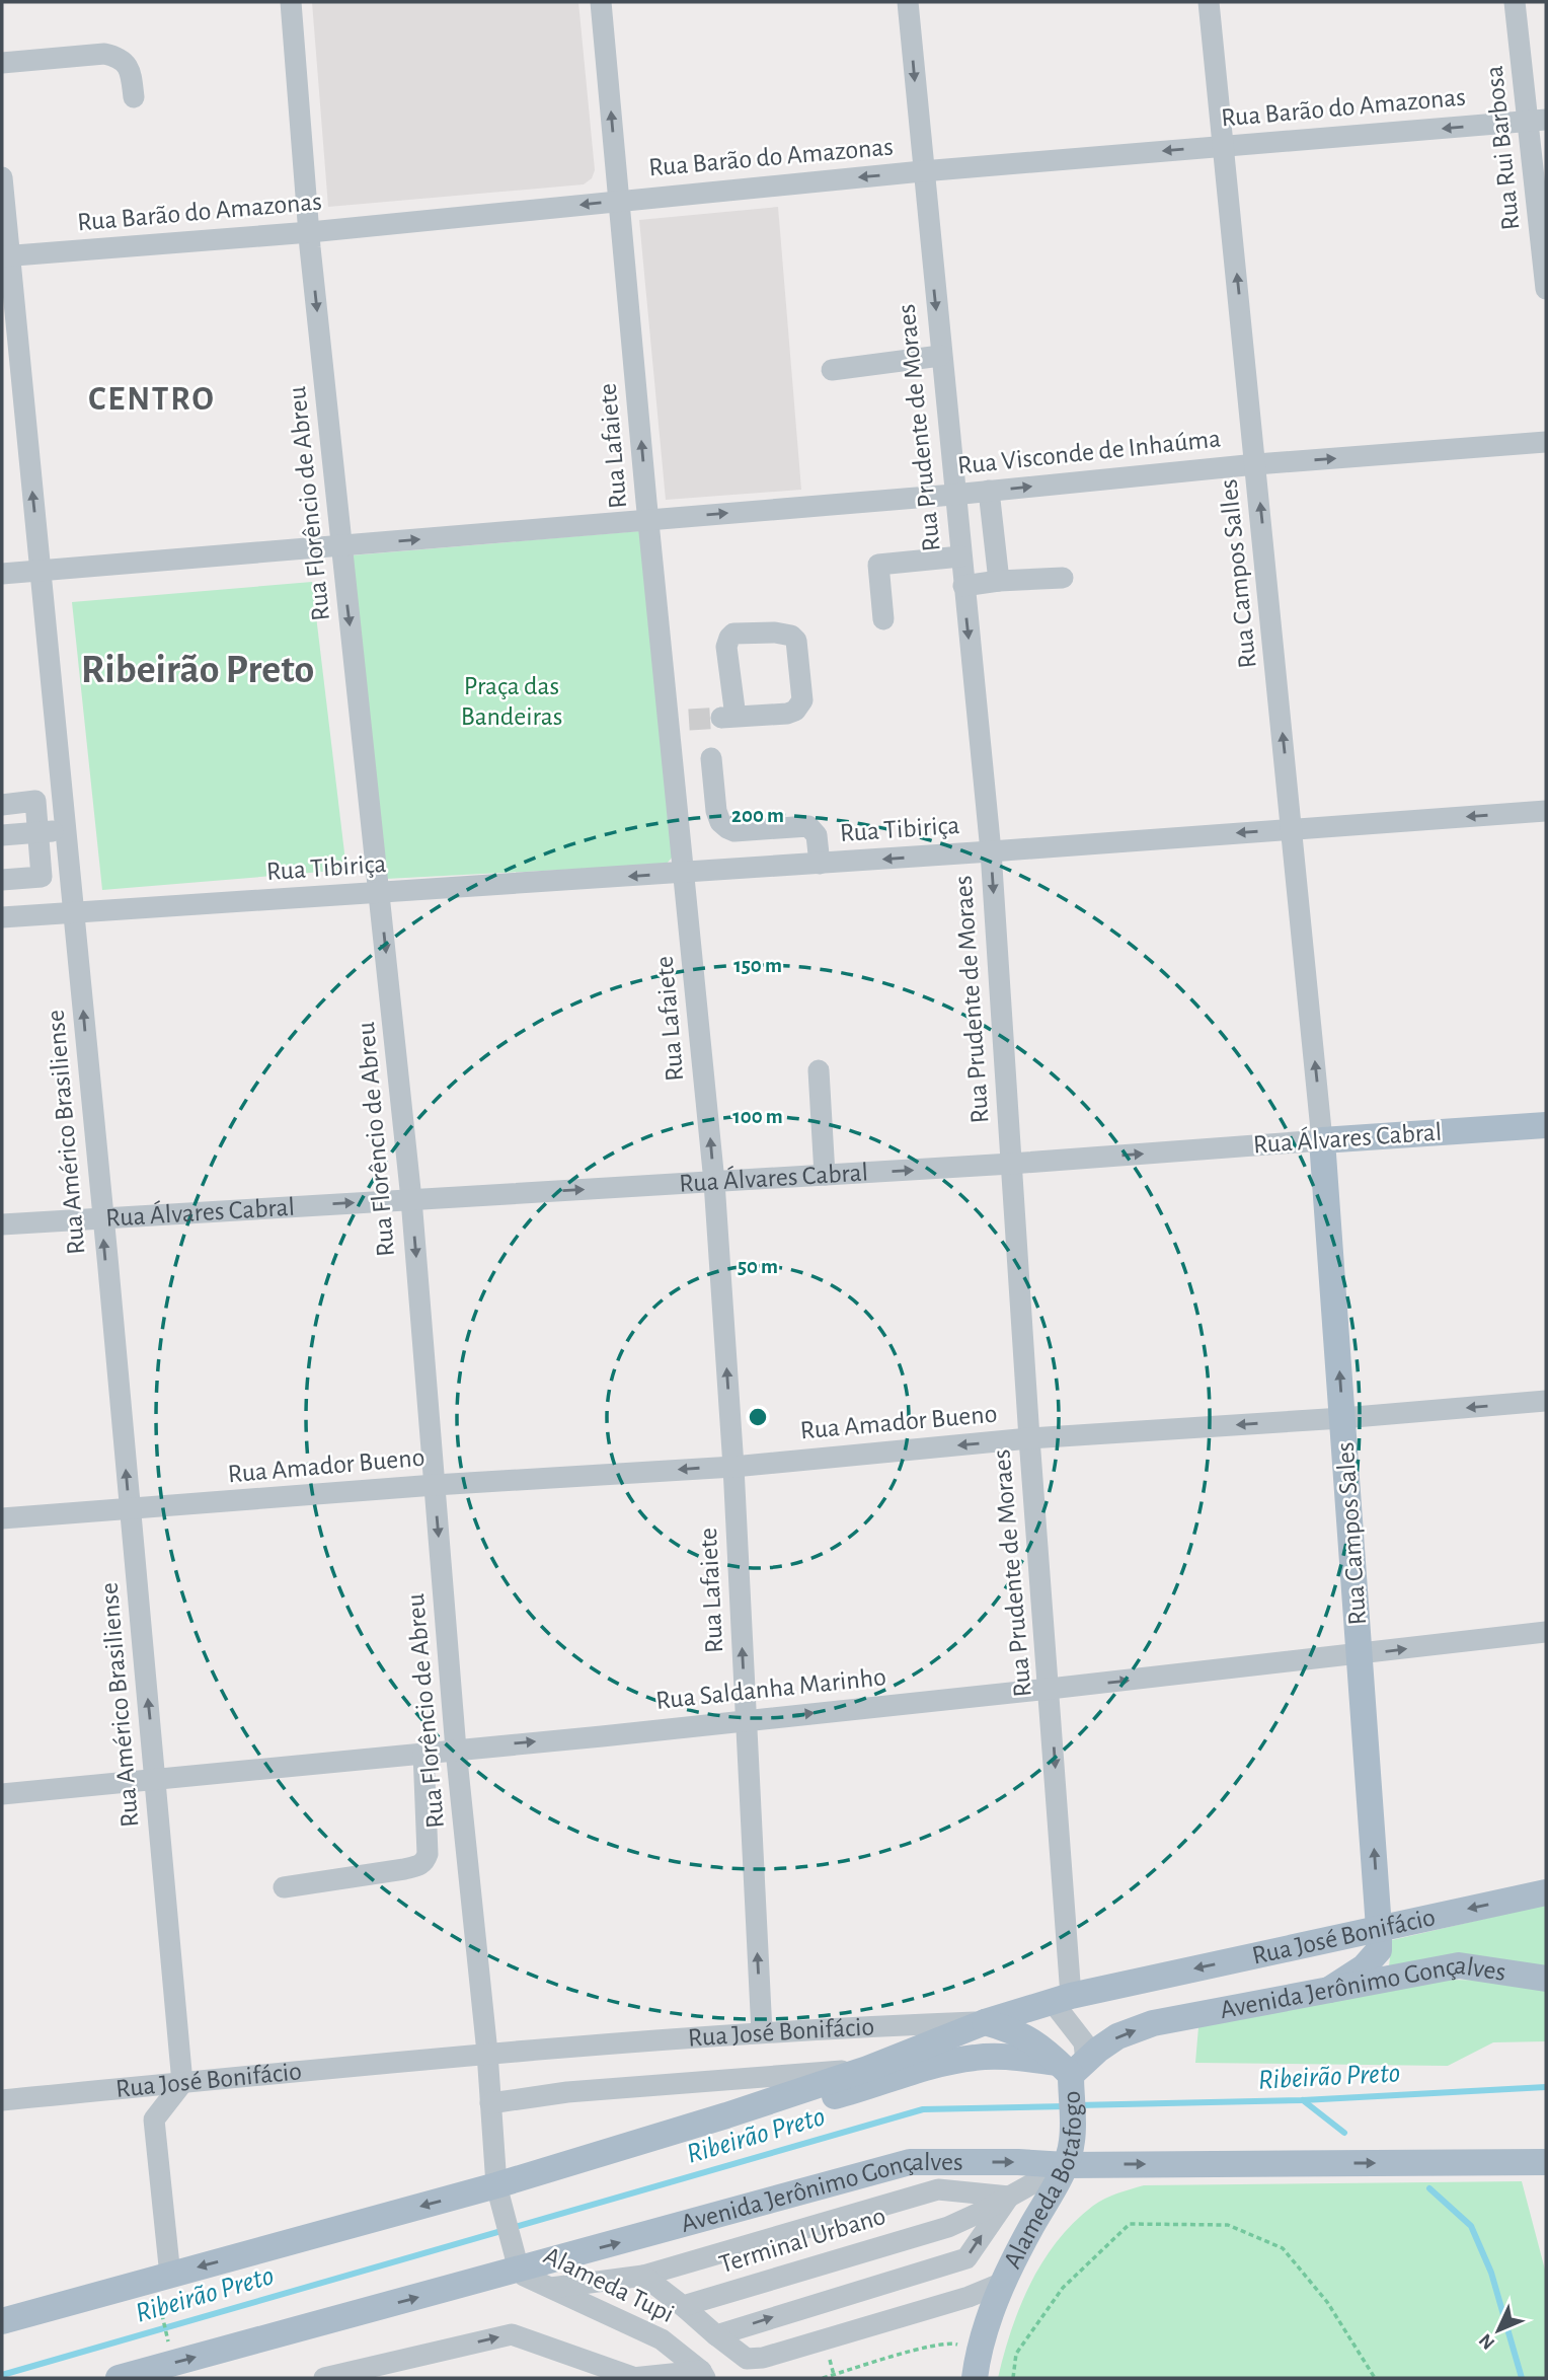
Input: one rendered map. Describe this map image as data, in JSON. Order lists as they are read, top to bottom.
{
  "streets": {
    "main road": [
      "Rua Álvares Cabral",
      "Rua Campos Sales",
      "Rua José Bonifácio",
      "Avenida Jerônimo Gonçalves",
      "Alameda Botafogo"
    ],
    "street": [
      "Rua Barão do Amazonas",
      "Rua Rui Barbosa",
      "Rua Prudente de Moraes",
      "Rua Lafaiete",
      "Rua Visconde de Inhaúma",
      "Rua Florêncio de Abreu",
      "Rua Campos Salles",
      "Rua Tibiriça",
      "Rua Américo Brasiliense",
      "Rua Amador Bueno",
      "Rua Saldanha Marinho",
      "Terminal Urbano",
      "Alameda Tupi"
    ]
  },
  "crossings": [
    ["Rua Barão do Amazonas", "Rua Rui Barbosa"],
    ["Rua Barão do Amazonas", "Rua Prudente de Moraes"],
    ["Rua Barão do Amazonas", "Rua Lafaiete"],
    ["Rua Barão do Amazonas", "Rua Florêncio de Abreu"],
    ["Rua Barão do Amazonas", "Rua Campos Salles"],
    ["Rua Barão do Amazonas", "Rua Américo Brasiliense"],
    ["Rua Prudente de Moraes", "Rua Visconde de Inhaúma"],
    ["Rua Prudente de Moraes", "Rua Tibiriça"],
    ["Rua Prudente de Moraes", "Rua Álvares Cabral"],
    ["Rua Prudente de Moraes", "Rua Amador Bueno"],
    ["Rua Prudente de Moraes", "Rua Saldanha Marinho"],
    ["Rua Prudente de Moraes", "Rua José Bonifácio"],
    ["Rua Lafaiete", "Rua Visconde de Inhaúma"],
    ["Rua Lafaiete", "Rua Tibiriça"],
    ["Rua Lafaiete", "Rua Álvares Cabral"],
    ["Rua Lafaiete", "Rua Amador Bueno"],
    ["Rua Lafaiete", "Rua Saldanha Marinho"],
    ["Rua Lafaiete", "Rua José Bonifácio"],
    ["Rua Visconde de Inhaúma", "Rua Florêncio de Abreu"],
    ["Rua Visconde de Inhaúma", "Rua Campos Salles"],
    ["Rua Visconde de Inhaúma", "Rua Américo Brasiliense"],
    ["Rua Florêncio de Abreu", "Rua Tibiriça"],
    ["Rua Florêncio de Abreu", "Rua Álvares Cabral"],
    ["Rua Florêncio de Abreu", "Rua Amador Bueno"],
    ["Rua Florêncio de Abreu", "Rua Saldanha Marinho"],
    ["Rua Florêncio de Abreu", "Rua José Bonifácio"],
    ["Rua Florêncio de Abreu", "Avenida Jerônimo Gonçalves"],
    ["Rua Florêncio de Abreu", "Alameda Tupi"],
    ["Rua Campos Salles", "Rua Tibiriça"],
    ["Rua Campos Salles", "Rua Álvares Cabral"],
    ["Rua Campos Salles", "Rua Campos Sales"],
    ["Rua Tibiriça", "Rua Américo Brasiliense"],
    ["Rua Américo Brasiliense", "Rua Álvares Cabral"],
    ["Rua Américo Brasiliense", "Rua Amador Bueno"],
    ["Rua Américo Brasiliense", "Rua Saldanha Marinho"],
    ["Rua Américo Brasiliense", "Rua José Bonifácio"],
    ["Rua Álvares Cabral", "Rua Campos Sales"],
    ["Rua Amador Bueno", "Rua Campos Sales"],
    ["Rua Campos Sales", "Rua Saldanha Marinho"],
    ["Rua Campos Sales", "Rua José Bonifácio"],
    ["Rua Campos Sales", "Avenida Jerônimo Gonçalves"],
    ["Rua José Bonifácio", "Alameda Botafogo"],
    ["Avenida Jerônimo Gonçalves", "Alameda Botafogo"],
    ["Avenida Jerônimo Gonçalves", "Terminal Urbano"],
    ["Avenida Jerônimo Gonçalves", "Alameda Tupi"],
    ["Alameda Botafogo", "Terminal Urbano"]
  ],
  "one_way": [
    "Rua Barão do Amazonas",
    "Rua Prudente de Moraes",
    "Rua Lafaiete",
    "Rua Visconde de Inhaúma",
    "Rua Florêncio de Abreu",
    "Rua Campos Salles",
    "Rua Tibiriça",
    "Rua Américo Brasiliense",
    "Rua Álvares Cabral",
    "Rua Amador Bueno",
    "Rua Campos Sales",
    "Rua Saldanha Marinho"
  ],
  "districts": ["CENTRO", "Ribeirão Preto"],
  "water": ["Ribeirão Preto"],
  "parks": ["Praça das Bandeiras"],
  "north": "bottom left",
  "rings": [
    "200 m",
    "150 m",
    "100 m",
    "50 m"
  ]
}
